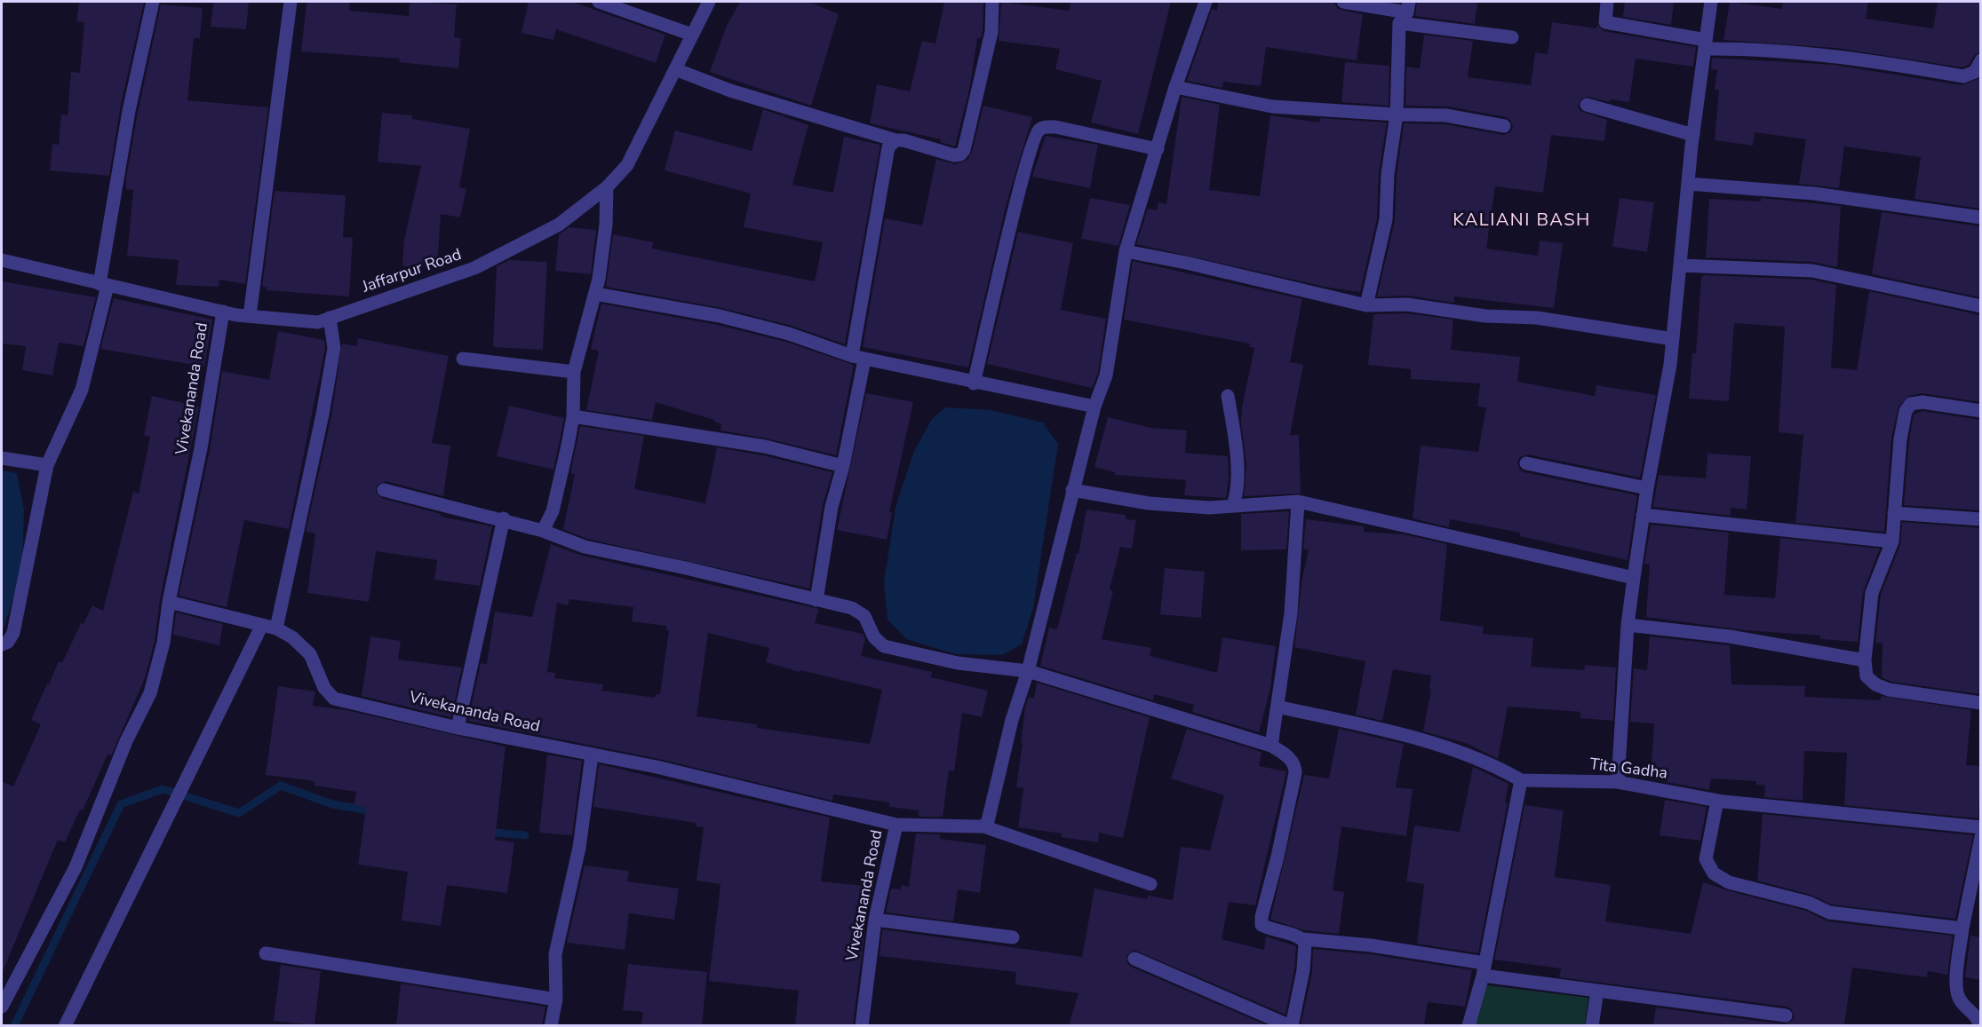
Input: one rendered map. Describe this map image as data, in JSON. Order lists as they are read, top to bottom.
{
  "streets": {
    "street": ["Jaffarpur Road", "Vivekananda Road", "Tita Gadha"]
  },
  "crossings": [
    ["Jaffarpur Road", "Vivekananda Road"]
  ],
  "districts": ["KALIANI BASH"]
}
